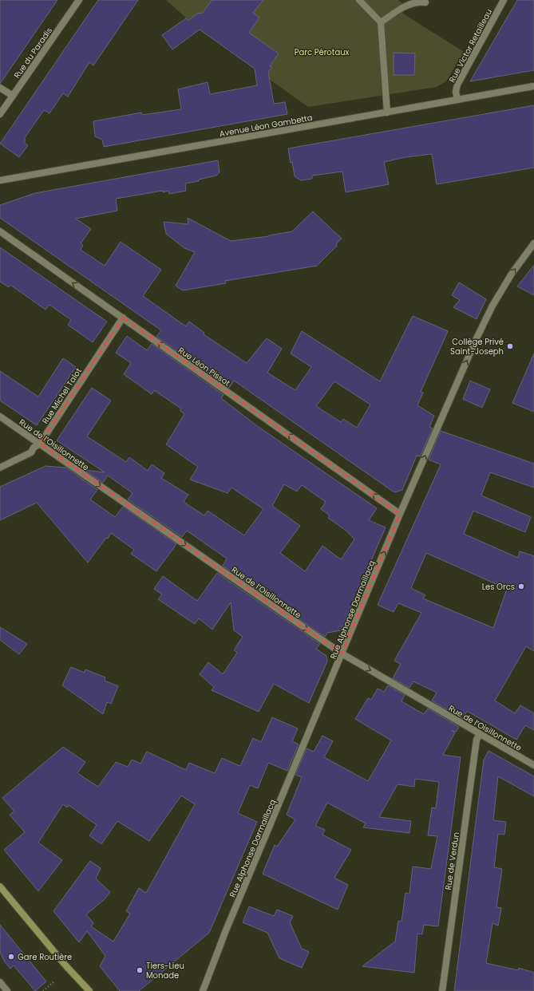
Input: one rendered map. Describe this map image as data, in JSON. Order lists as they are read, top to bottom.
{
  "streets": {
    "street": [
      "Rue Victor Retailleau",
      "Rue du Paradis",
      "Avenue Léon Gambetta",
      "Rue Léon Pissot",
      "Rue Michel Talot",
      "Rue de l’Oisillonnette",
      "Rue Alphonse Darmaillacq",
      "Rue de Verdun"
    ]
  },
  "crossings": [
    ["Rue Victor Retailleau", "Avenue Léon Gambetta"],
    ["Rue Léon Pissot", "Rue Michel Talot"],
    ["Rue Léon Pissot", "Rue Alphonse Darmaillacq"],
    ["Rue Michel Talot", "Rue de l’Oisillonnette"],
    ["Rue de l’Oisillonnette", "Rue Alphonse Darmaillacq"],
    ["Rue de l’Oisillonnette", "Rue de Verdun"]
  ],
  "one_way": ["Rue Léon Pissot", "Rue de l’Oisillonnette", "Rue Alphonse Darmaillacq"],
  "parks": ["Parc Pérotaux"],
  "places": [
    "Collège Privé Saint-Joseph",
    "Les Orcs",
    "Gare Routière",
    "Tiers-Lieu Monade"
  ]
}
